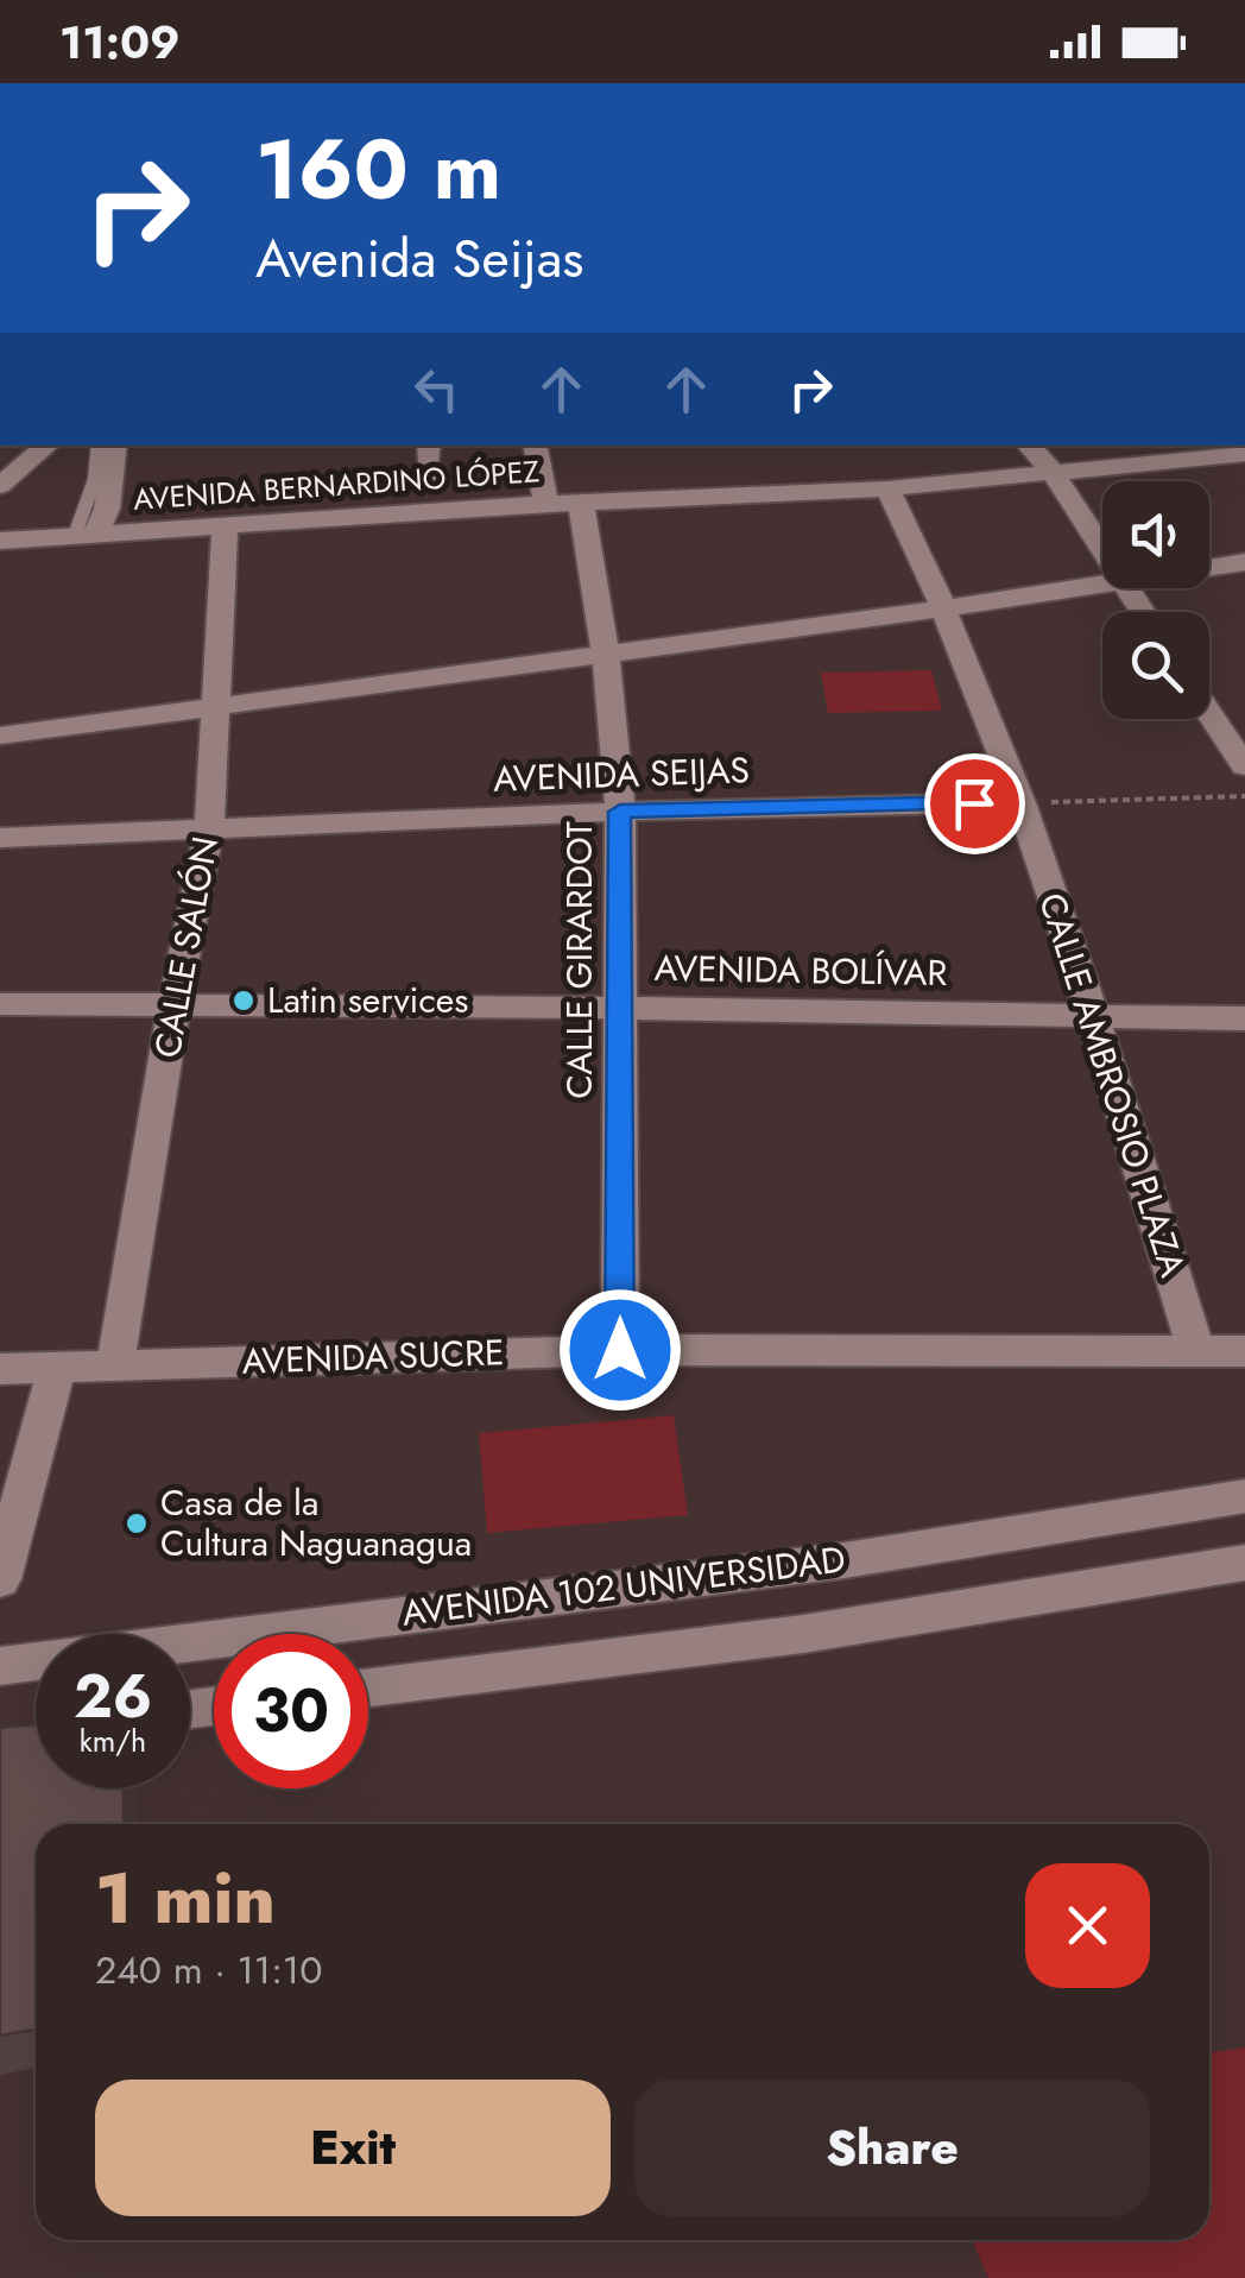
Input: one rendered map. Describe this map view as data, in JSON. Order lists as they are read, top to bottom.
{
  "streets": {
    "street": [
      "AVENIDA BERNARDINO LÓPEZ",
      "AVENIDA SEIJAS",
      "CALLE SALÓN",
      "CALLE GIRARDOT",
      "AVENIDA BOLÍVAR",
      "CALLE AMBROSIO PLAZA",
      "AVENIDA SUCRE",
      "AVENIDA 102 UNIVERSIDAD"
    ]
  },
  "crossings": [
    ["AVENIDA BERNARDINO LÓPEZ", "CALLE SALÓN"],
    ["AVENIDA BERNARDINO LÓPEZ", "CALLE GIRARDOT"],
    ["AVENIDA BERNARDINO LÓPEZ", "CALLE AMBROSIO PLAZA"],
    ["AVENIDA SEIJAS", "CALLE SALÓN"],
    ["AVENIDA SEIJAS", "CALLE GIRARDOT"],
    ["AVENIDA SEIJAS", "CALLE AMBROSIO PLAZA"],
    ["CALLE SALÓN", "AVENIDA BOLÍVAR"],
    ["CALLE SALÓN", "AVENIDA SUCRE"],
    ["CALLE GIRARDOT", "AVENIDA BOLÍVAR"],
    ["CALLE GIRARDOT", "AVENIDA SUCRE"],
    ["AVENIDA BOLÍVAR", "CALLE AMBROSIO PLAZA"],
    ["CALLE AMBROSIO PLAZA", "AVENIDA SUCRE"]
  ],
  "places": ["Latin services", "Casa de la Cultura Naguanagua"],
  "page": {
    "status": "11:09",
    "turn": ["160 m", "Avenida Seijas"],
    "speed": "26 km/h",
    "limit": "30",
    "heading": ["1 min", "240 m · 11:10"],
    "buttons": ["Exit", "Share"]
  }
}
